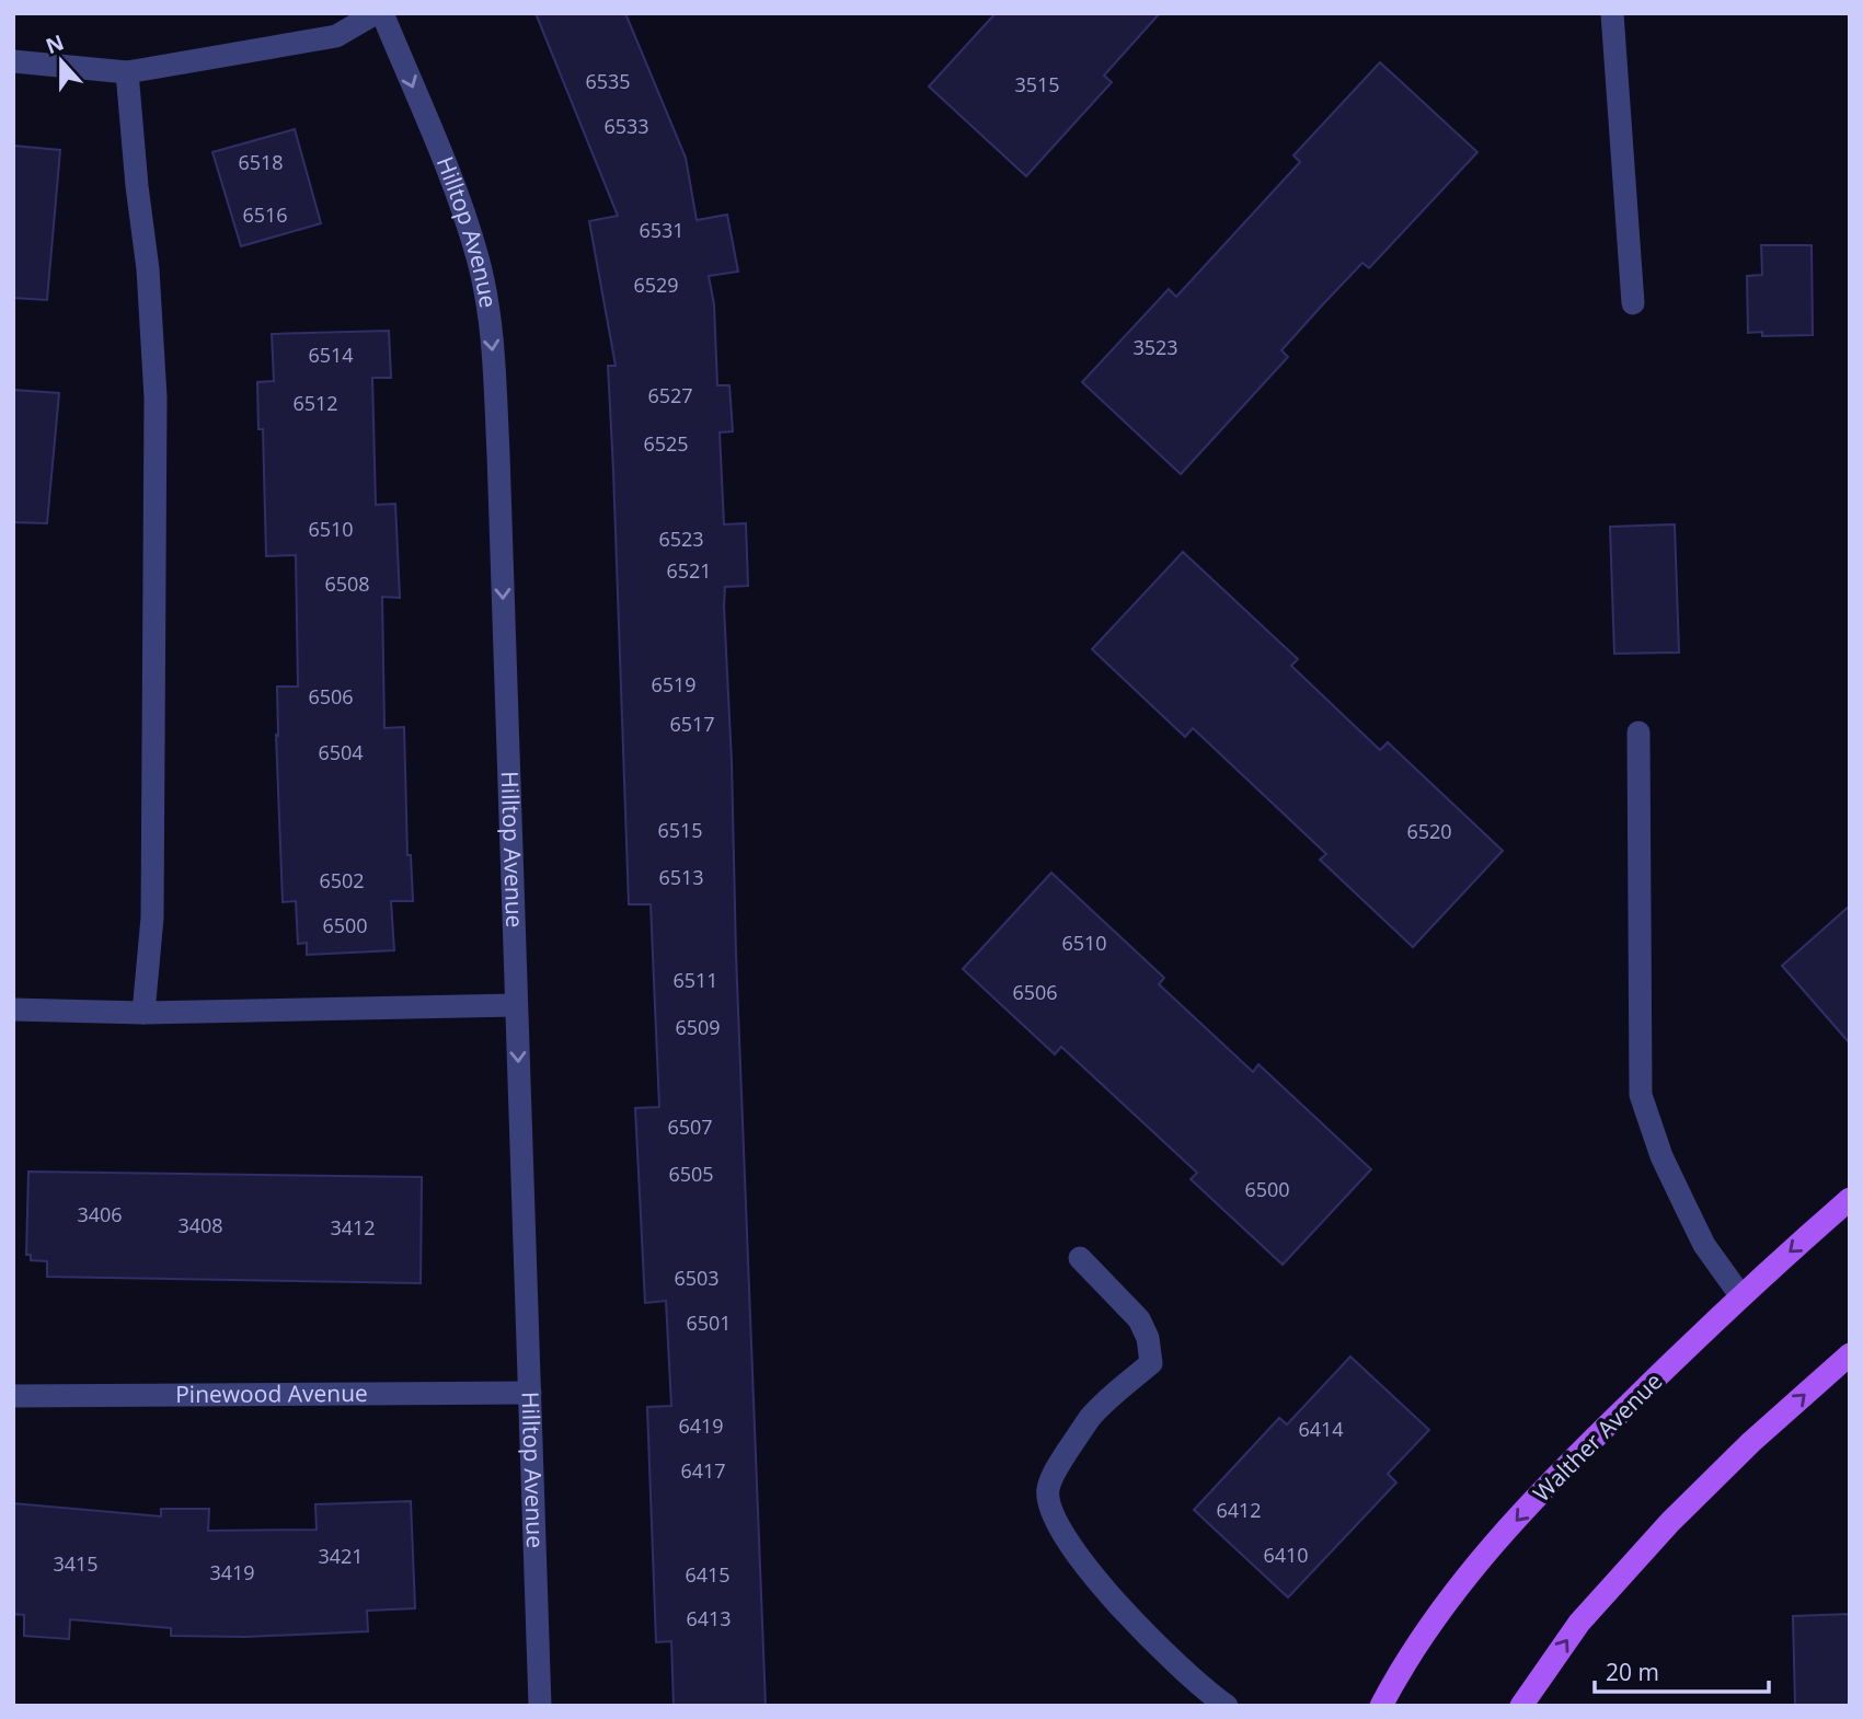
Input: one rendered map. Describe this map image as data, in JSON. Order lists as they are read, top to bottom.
{
  "streets": {
    "main road": ["Walther Avenue"],
    "street": ["Hilltop Avenue", "Pinewood Avenue"]
  },
  "crossings": [
    ["Hilltop Avenue", "Pinewood Avenue"]
  ],
  "one_way": ["Hilltop Avenue"],
  "house_numbers": [
    "6535",
    "3515",
    "6533",
    "6518",
    "6516",
    "6531",
    "6529",
    "3523",
    "6514",
    "6527",
    "6512",
    "6525",
    "6510",
    "6523",
    "6521",
    "6508",
    "6519",
    "6506",
    "6517",
    "6504",
    "6515",
    "6520",
    "6513",
    "6502",
    "6500",
    "6510",
    "6511",
    "6506",
    "6509",
    "6507",
    "6505",
    "6500",
    "3406",
    "3408",
    "3412",
    "6503",
    "6501",
    "6419",
    "6414",
    "6417",
    "6412",
    "6410",
    "3421",
    "3415",
    "3419",
    "6415",
    "6413"
  ],
  "scale_bar": "20 m",
  "north": "top"
}
